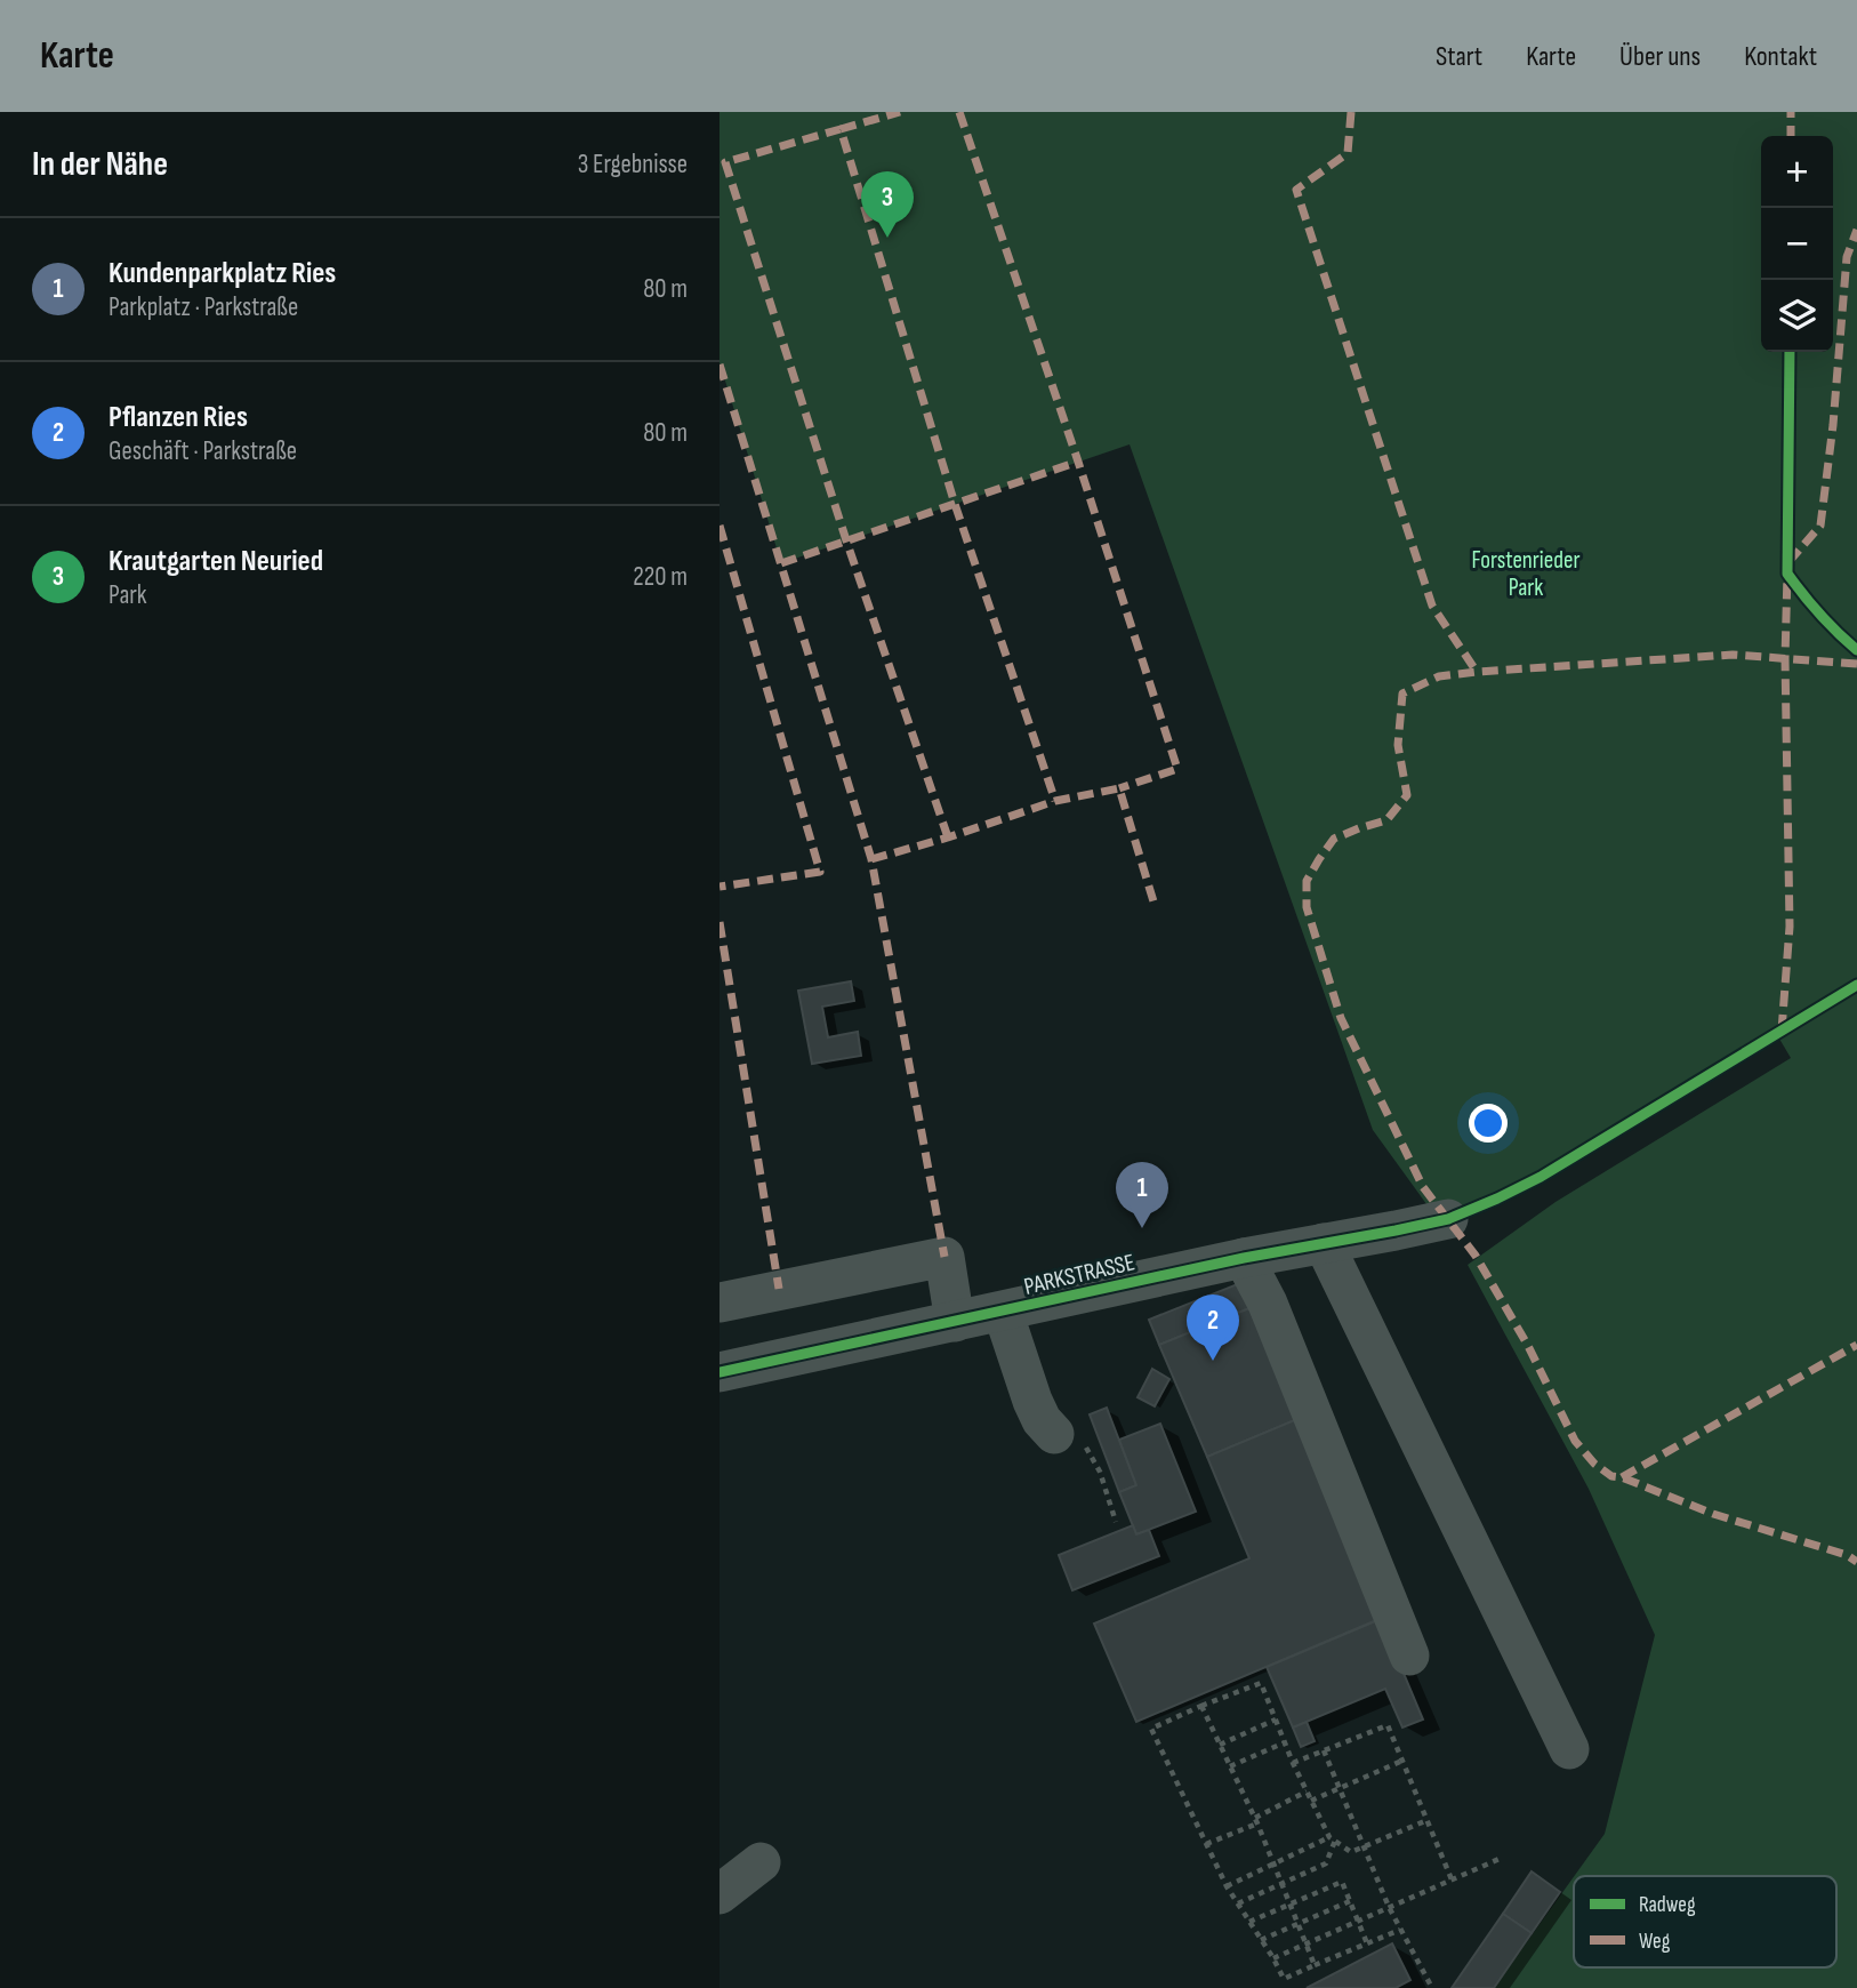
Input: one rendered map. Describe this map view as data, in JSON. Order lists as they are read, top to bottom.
{
  "streets": {
    "street": ["PARKSTRASSE"]
  },
  "parks": ["Forstenrieder Park"],
  "legend": ["Radweg", "Weg"],
  "page": {
    "header": "Karte",
    "nav": [
      "Start",
      "Karte",
      "Über uns",
      "Kontakt"
    ],
    "heading": ["In der Nähe", "3 Ergebnisse"],
    "map_buttons": ["+", "−"],
    "pins": ["3", "1", "2"],
    "list": [
      {
        "mark": "1",
        "name": "Kundenparkplatz Ries",
        "note": "Parkplatz · Parkstraße",
        "value": "80 m"
      },
      {
        "mark": "2",
        "name": "Pflanzen Ries",
        "note": "Geschäft · Parkstraße",
        "value": "80 m"
      },
      {
        "mark": "3",
        "name": "Krautgarten Neuried",
        "note": "Park",
        "value": "220 m"
      }
    ]
  }
}
